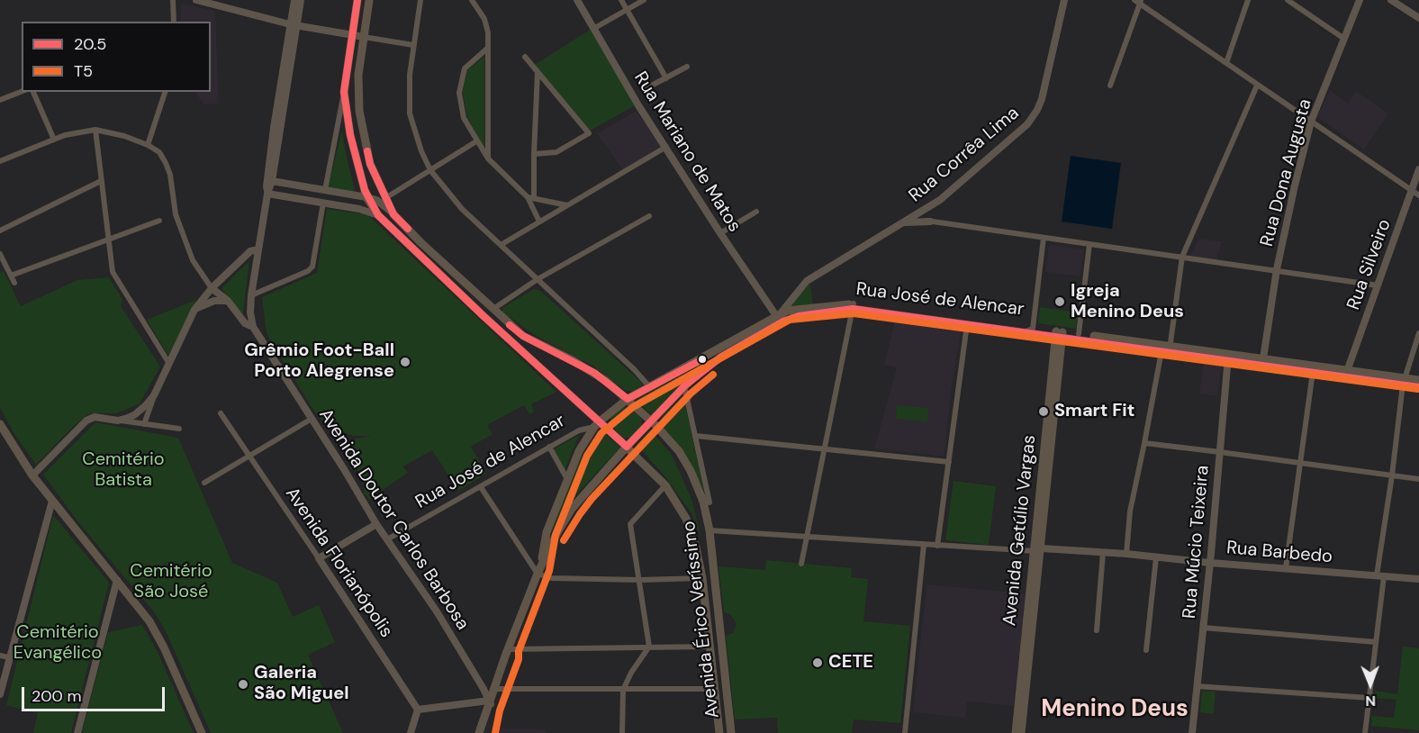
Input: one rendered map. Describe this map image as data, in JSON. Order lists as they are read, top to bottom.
{
  "streets": {
    "main road": ["Rua José de Alencar", "Avenida Getúlio Vargas", "Avenida Érico Veríssimo"],
    "street": [
      "Rua Mariano de Matos",
      "Rua Corrêa Lima",
      "Rua Dona Augusta",
      "Rua Silveiro",
      "Avenida Doutor Carlos Barbosa",
      "Rua Múcio Teixeira",
      "Rua Barbedo",
      "Avenida Florianópolis"
    ]
  },
  "crossings": [
    ["Rua Mariano de Matos", "Rua Corrêa Lima"],
    ["Rua Mariano de Matos", "Rua José de Alencar"],
    ["Rua Corrêa Lima", "Rua José de Alencar"],
    ["Rua Dona Augusta", "Rua José de Alencar"],
    ["Rua Silveiro", "Rua José de Alencar"],
    ["Rua José de Alencar", "Avenida Doutor Carlos Barbosa"],
    ["Rua José de Alencar", "Avenida Getúlio Vargas"],
    ["Rua José de Alencar", "Rua Múcio Teixeira"],
    ["Rua José de Alencar", "Avenida Érico Veríssimo"],
    ["Avenida Getúlio Vargas", "Rua Barbedo"],
    ["Rua Múcio Teixeira", "Rua Barbedo"]
  ],
  "districts": ["Menino Deus"],
  "parks": ["Cemitério Batista", "Cemitério São José", "Cemitério Evangélico"],
  "places": [
    "Igreja Menino Deus",
    "Grêmio Foot-Ball Porto Alegrense",
    "Smart Fit",
    "CETE",
    "Galeria São Miguel"
  ],
  "lines": ["transit line 20.5", "transit line T5"],
  "legend": ["20.5", "T5"],
  "scale_bar": "200 m",
  "north": "bottom"
}
